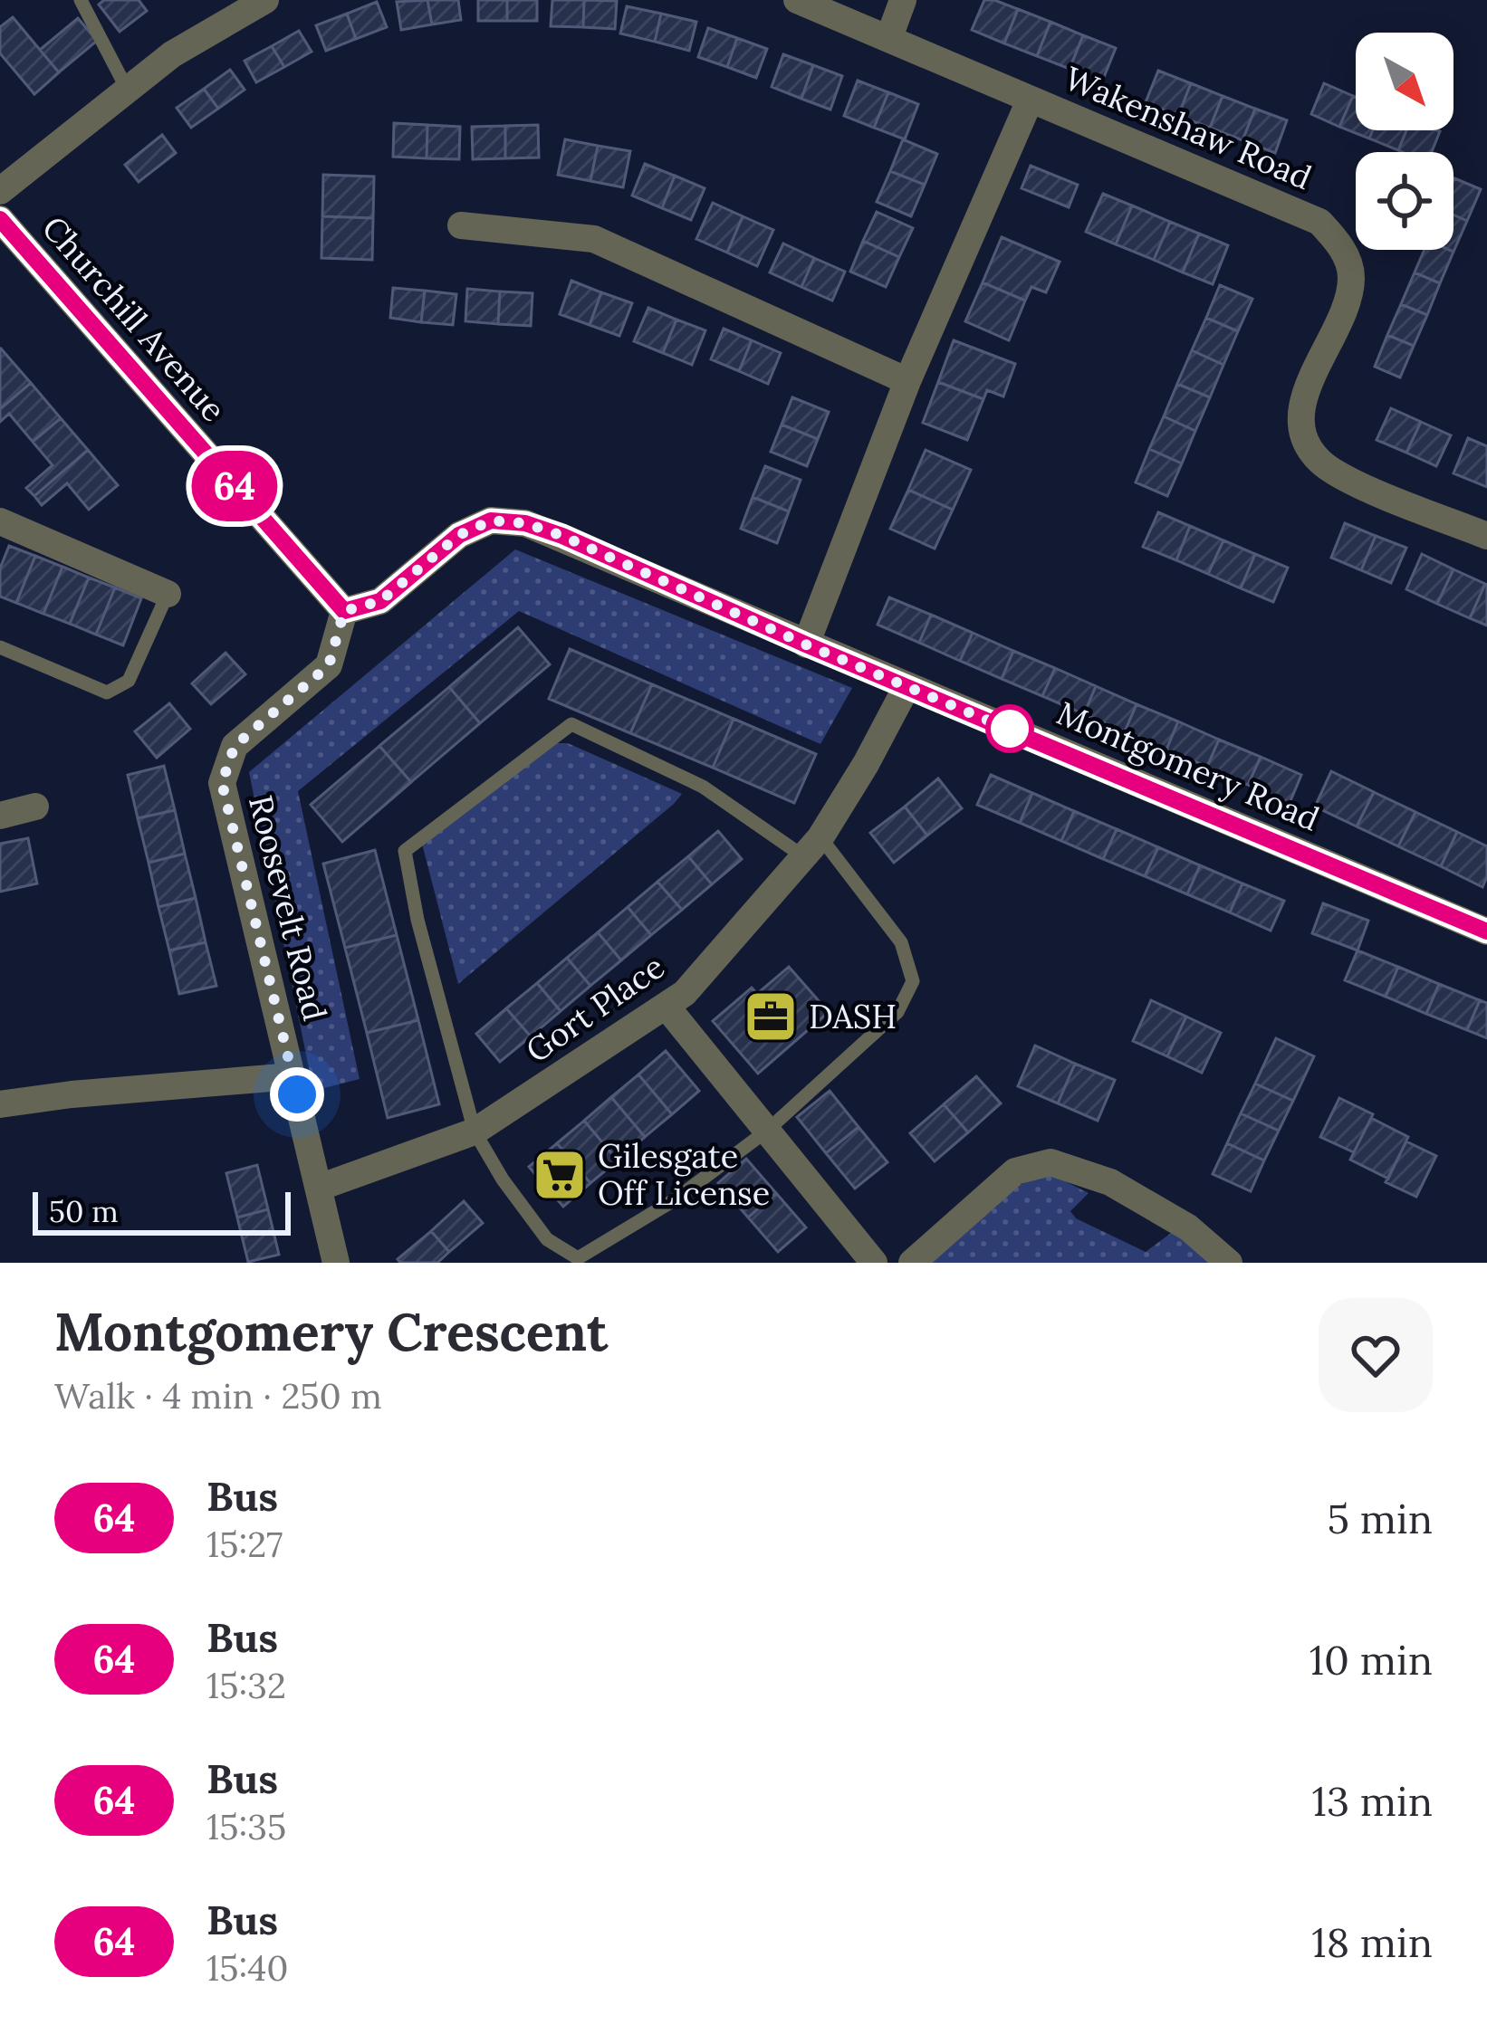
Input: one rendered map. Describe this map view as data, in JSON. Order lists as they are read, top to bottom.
{
  "streets": {
    "street": [
      "Wakenshaw Road",
      "Churchill Avenue",
      "Montgomery Road",
      "Roosevelt Road",
      "Gort Place"
    ]
  },
  "crossings": [
    ["Churchill Avenue", "Montgomery Road"],
    ["Churchill Avenue", "Roosevelt Road"],
    ["Montgomery Road", "Roosevelt Road"],
    ["Montgomery Road", "Gort Place"],
    ["Roosevelt Road", "Gort Place"]
  ],
  "places": {
    "office": ["DASH"],
    "supermarket": ["Gilesgate Off License"]
  },
  "lines": ["bus line 64"],
  "scale_bar": "50 m",
  "north": "bottom right",
  "page": {
    "on_map": "64",
    "scale": "50 m",
    "heading": ["Montgomery Crescent", "Walk · 4 min · 250 m"],
    "list": [
      {
        "mark": "64",
        "name": "Bus",
        "note": "15:27",
        "value": "5 min"
      },
      {
        "mark": "64",
        "name": "Bus",
        "note": "15:32",
        "value": "10 min"
      },
      {
        "mark": "64",
        "name": "Bus",
        "note": "15:35",
        "value": "13 min"
      },
      {
        "mark": "64",
        "name": "Bus",
        "note": "15:40",
        "value": "18 min"
      }
    ]
  }
}
